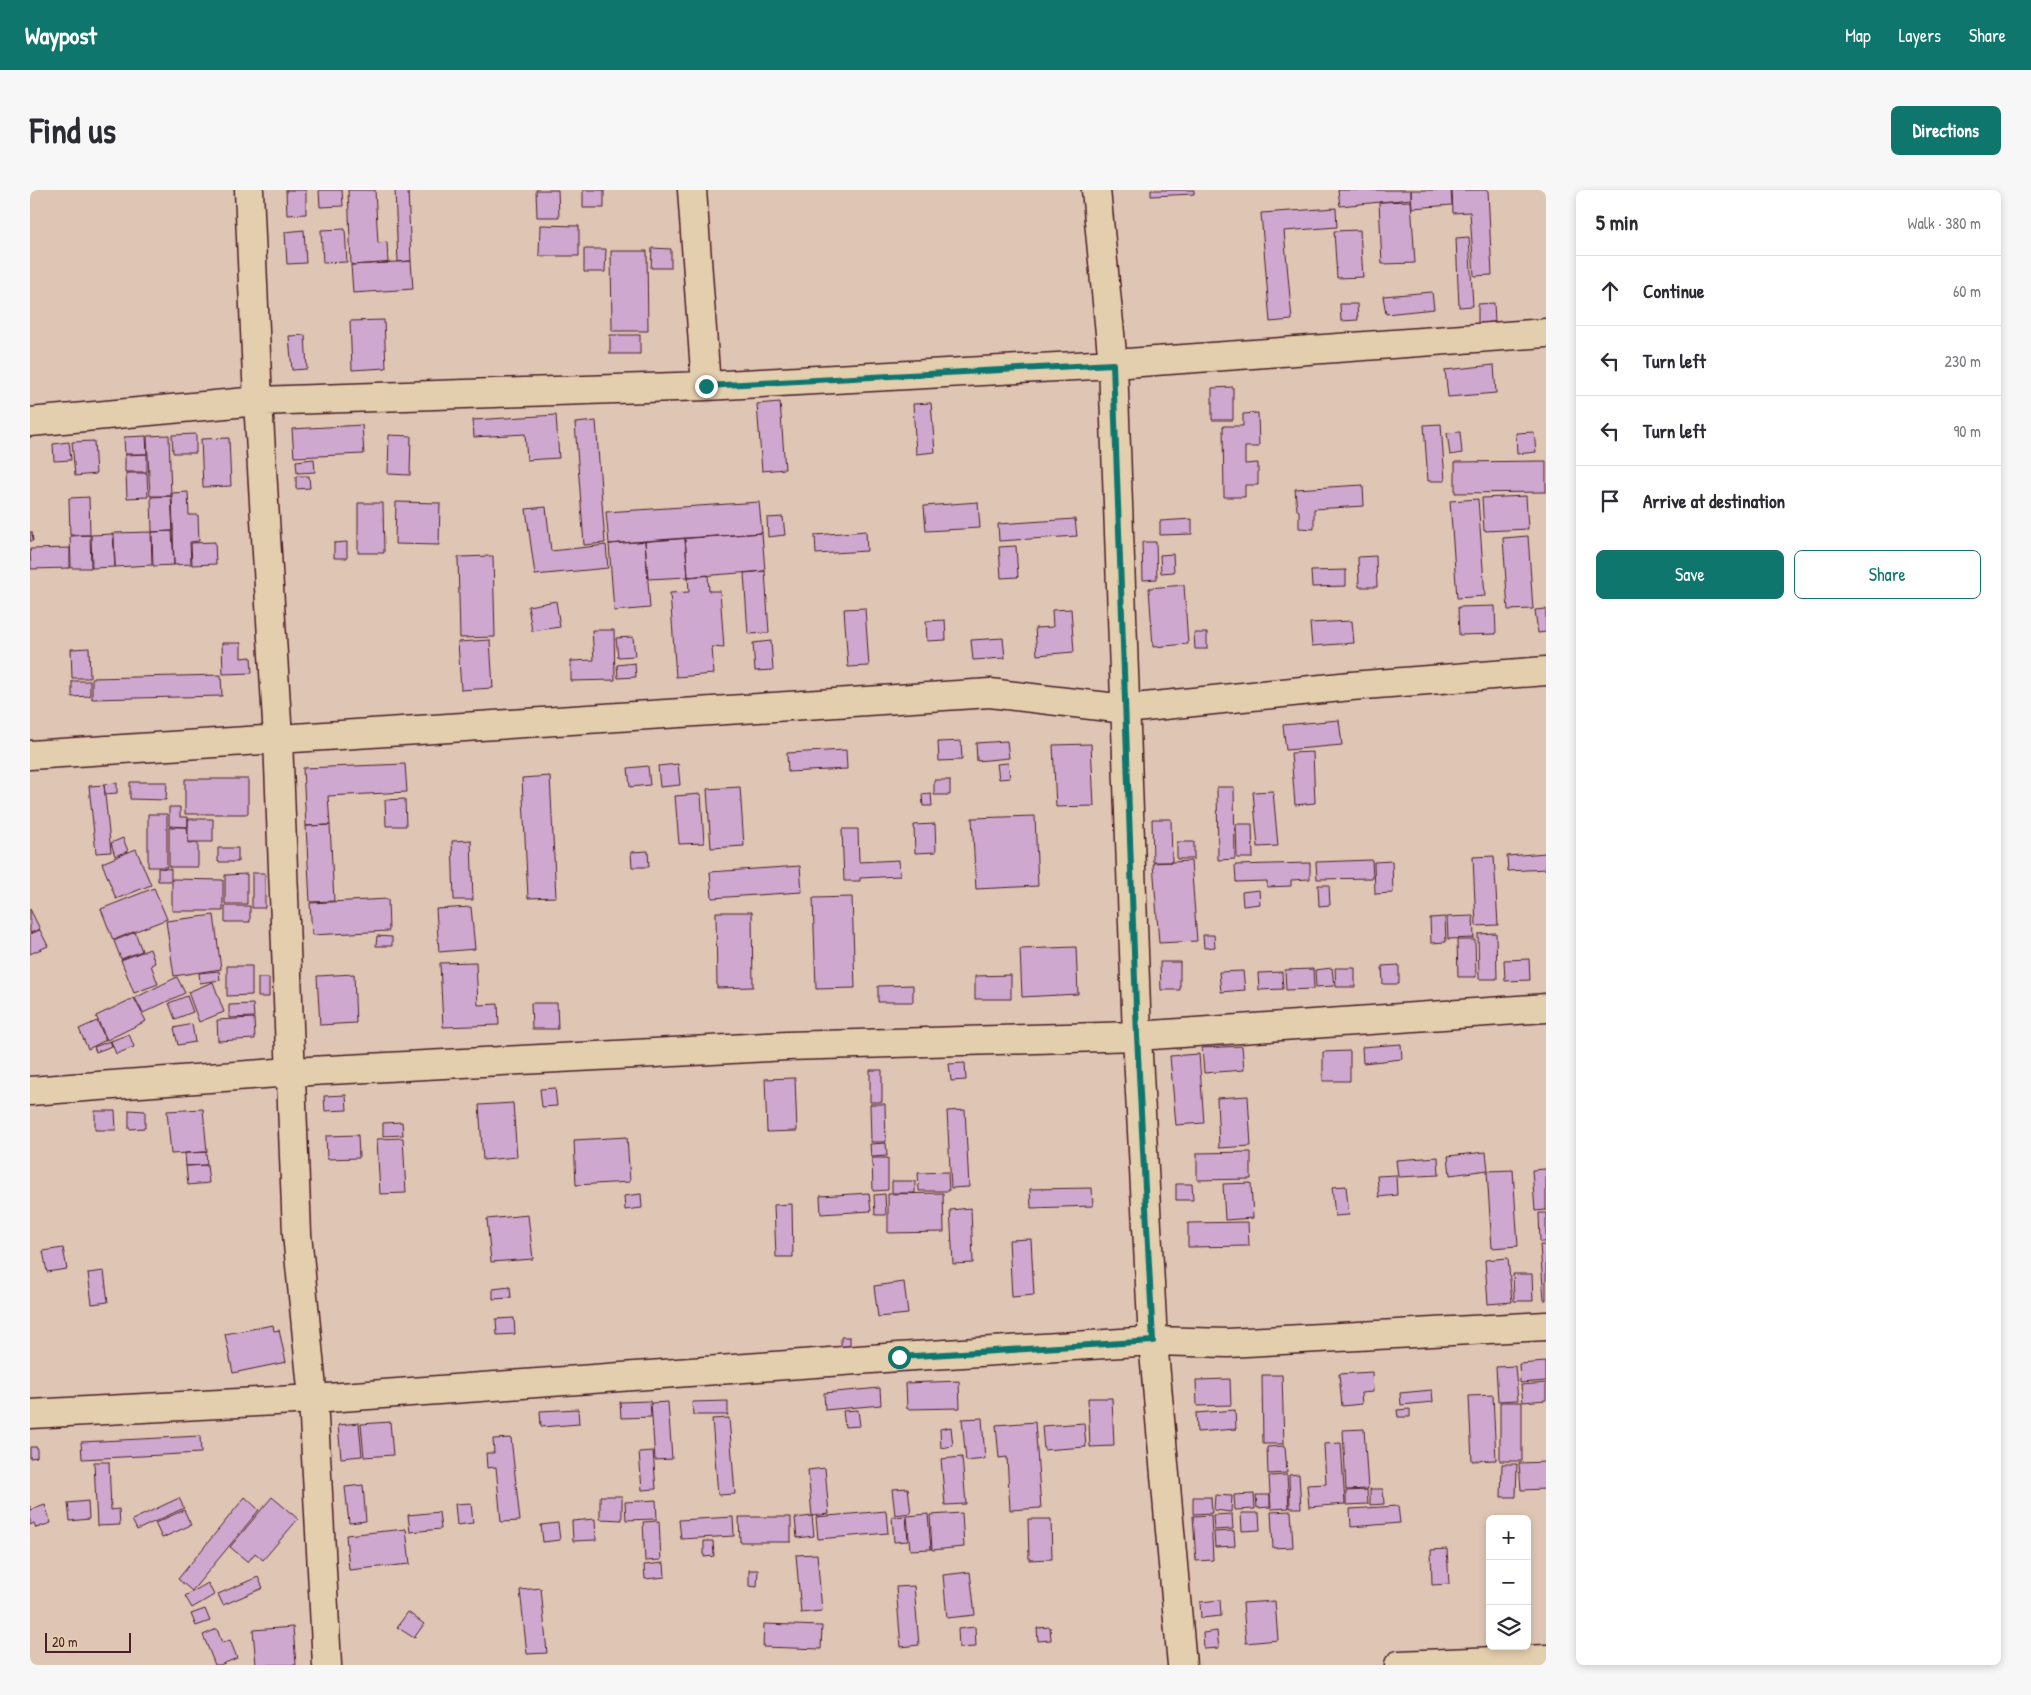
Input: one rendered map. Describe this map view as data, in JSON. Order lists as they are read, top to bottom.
{
  "scale_bar": "20 m",
  "page": {
    "header": "Waypost",
    "nav": ["Map", "Layers", "Share"],
    "buttons": [
      "Directions",
      ["Save", "Share"]
    ],
    "title": "Find us",
    "heading": ["5 min", "Walk · 380 m"],
    "list": [
      ["Continue", "60 m"],
      ["Turn left", "230 m"],
      ["Turn left", "90 m"],
      "Arrive at destination"
    ],
    "map_buttons": ["+", "−"],
    "scale": "20 m"
  }
}
